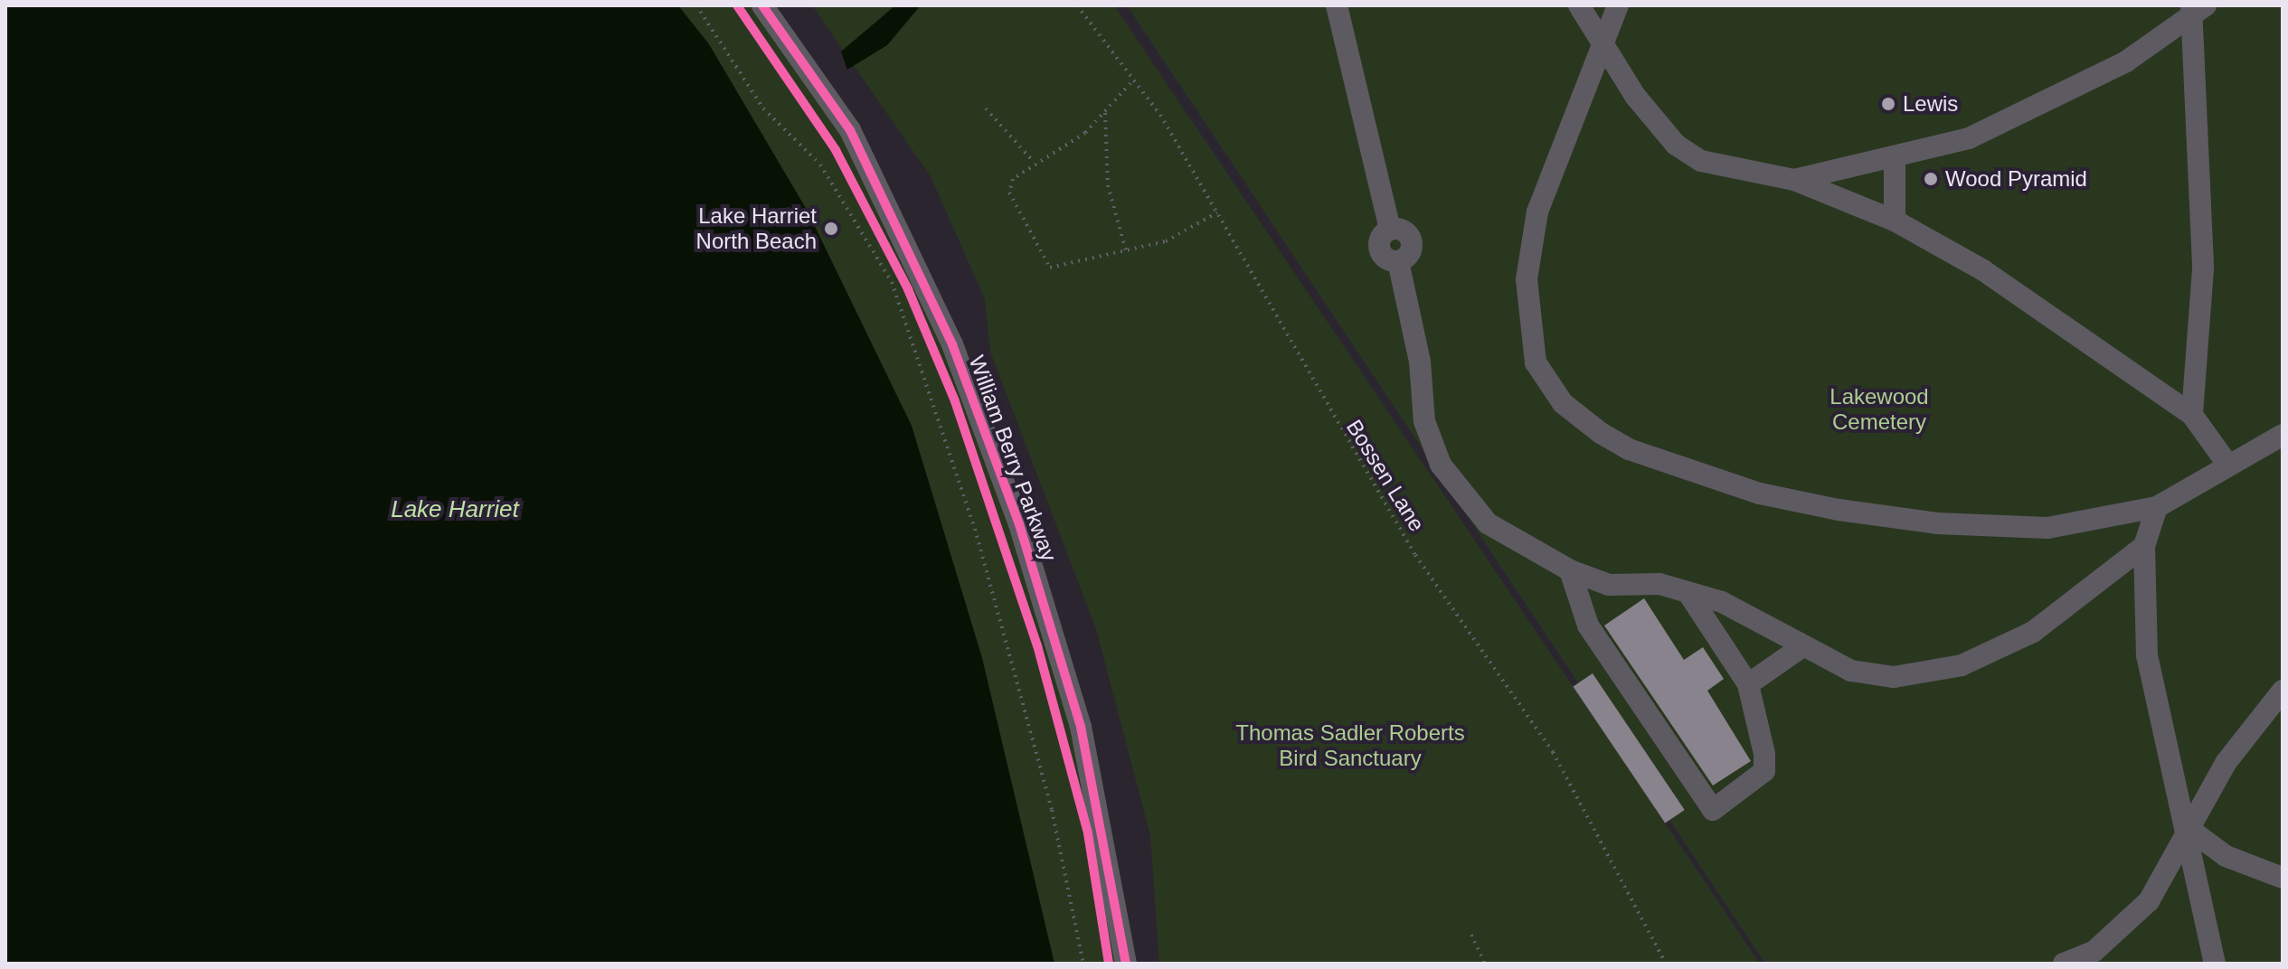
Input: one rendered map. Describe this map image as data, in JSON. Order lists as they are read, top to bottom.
{
  "streets": {
    "street": ["William Berry Parkway"],
    "path": ["Bossen Lane"]
  },
  "water": ["Lake Harriet"],
  "parks": ["Lakewood Cemetery", "Thomas Sadler Roberts Bird Sanctuary"],
  "places": ["Lewis", "Wood Pyramid", "Lake Harriet North Beach"]
}
